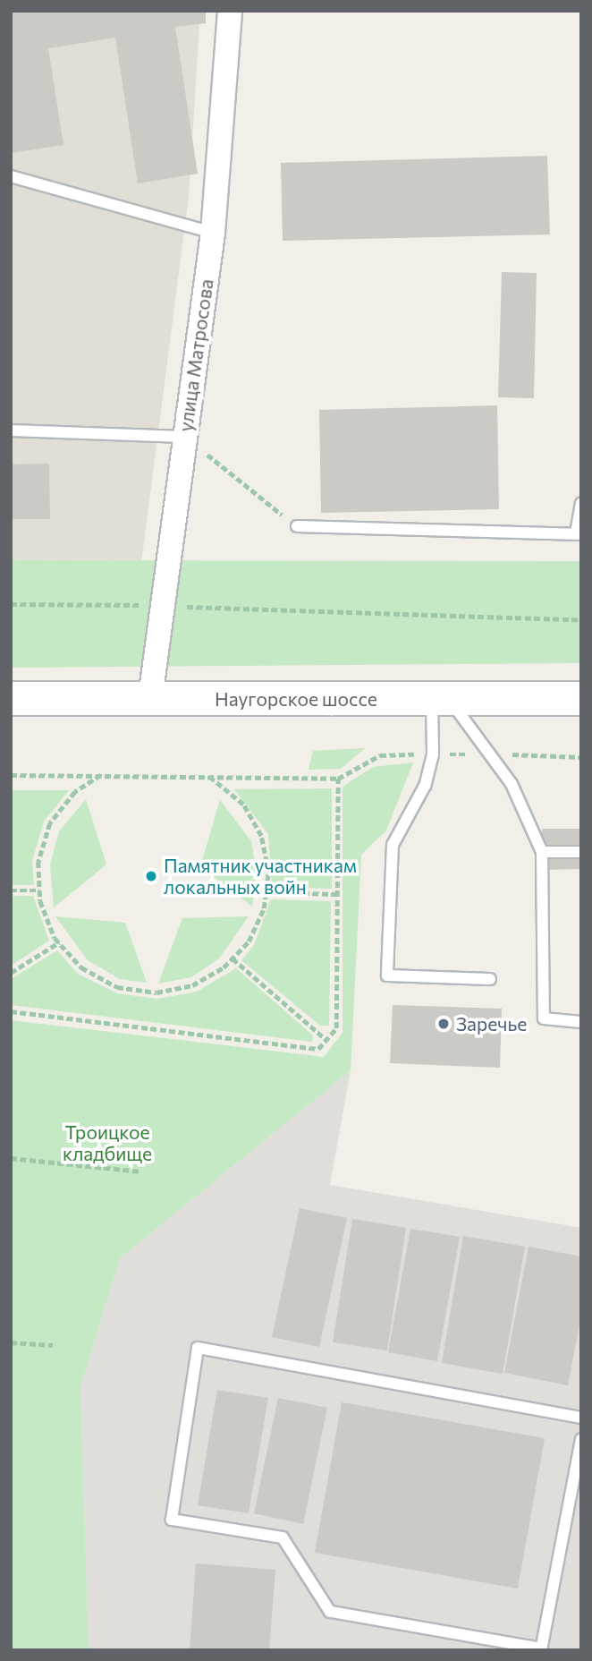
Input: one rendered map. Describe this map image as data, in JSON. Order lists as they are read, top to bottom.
{
  "streets": {
    "main road": ["Наугорское шоссе"],
    "street": ["улица Матросова"]
  },
  "crossings": [
    ["улица Матросова", "Наугорское шоссе"]
  ],
  "parks": ["Троицкое кладбище"],
  "places": ["Памятник участникам локальных войн", "Заречье"]
}
